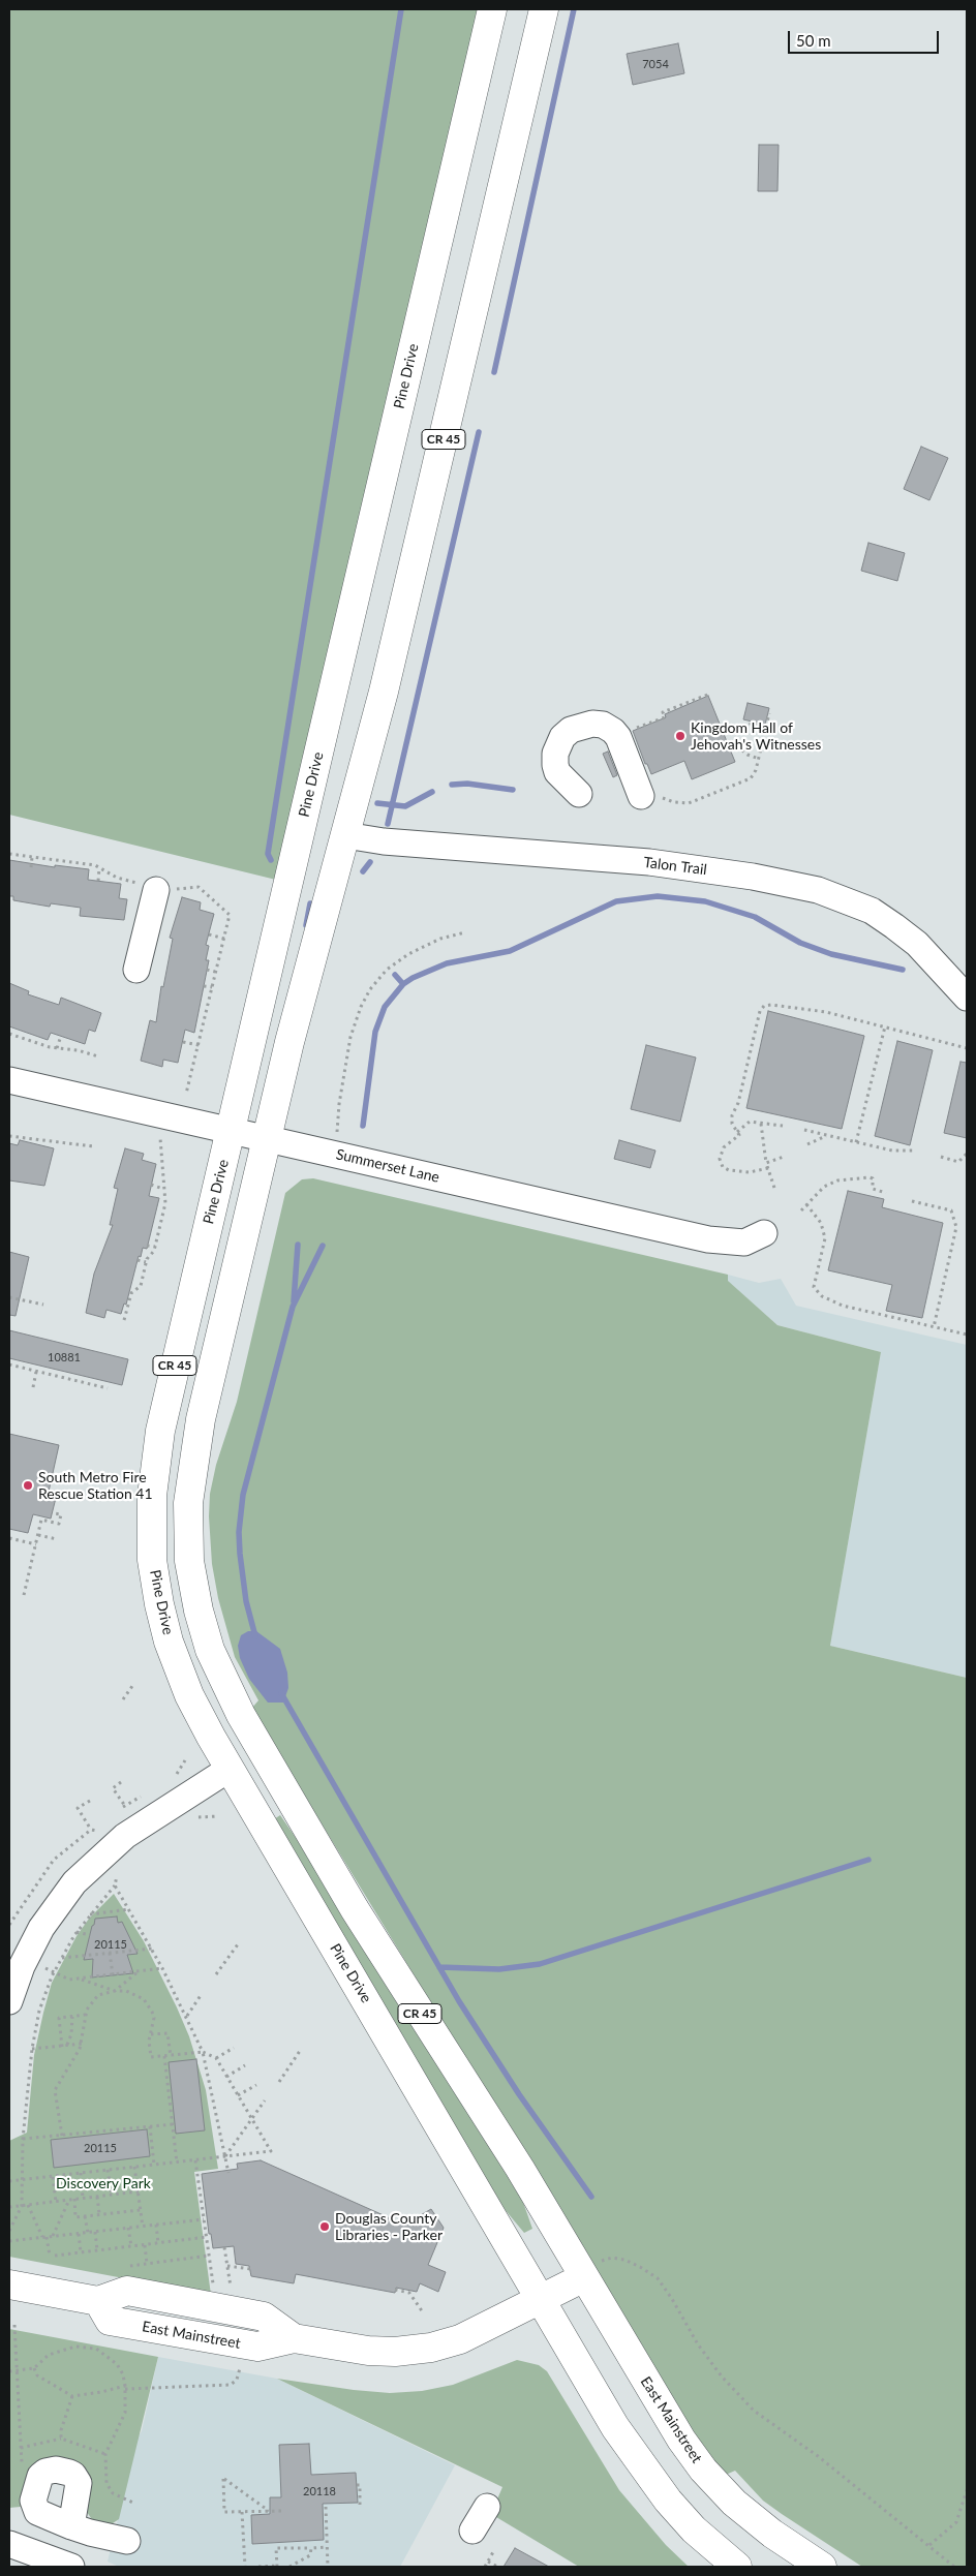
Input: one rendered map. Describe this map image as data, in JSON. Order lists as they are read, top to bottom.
{
  "streets": {
    "main road": ["Pine Drive", "CR 45", "East Mainstreet"],
    "street": ["Talon Trail", "Summerset Lane"]
  },
  "crossings": [
    ["Pine Drive", "Summerset Lane"],
    ["Pine Drive", "East Mainstreet"],
    ["CR 45", "Talon Trail"],
    ["CR 45", "Summerset Lane"],
    ["CR 45", "East Mainstreet"]
  ],
  "parks": ["Discovery Park"],
  "places": ["Kingdom Hall of Jehovah's Witnesses", "South Metro Fire Rescue Station 41", "Douglas County Libraries - Parker"],
  "house_numbers": [
    "7054",
    "10881",
    "20115",
    "20115",
    "20118"
  ],
  "scale_bar": "50 m"
}
